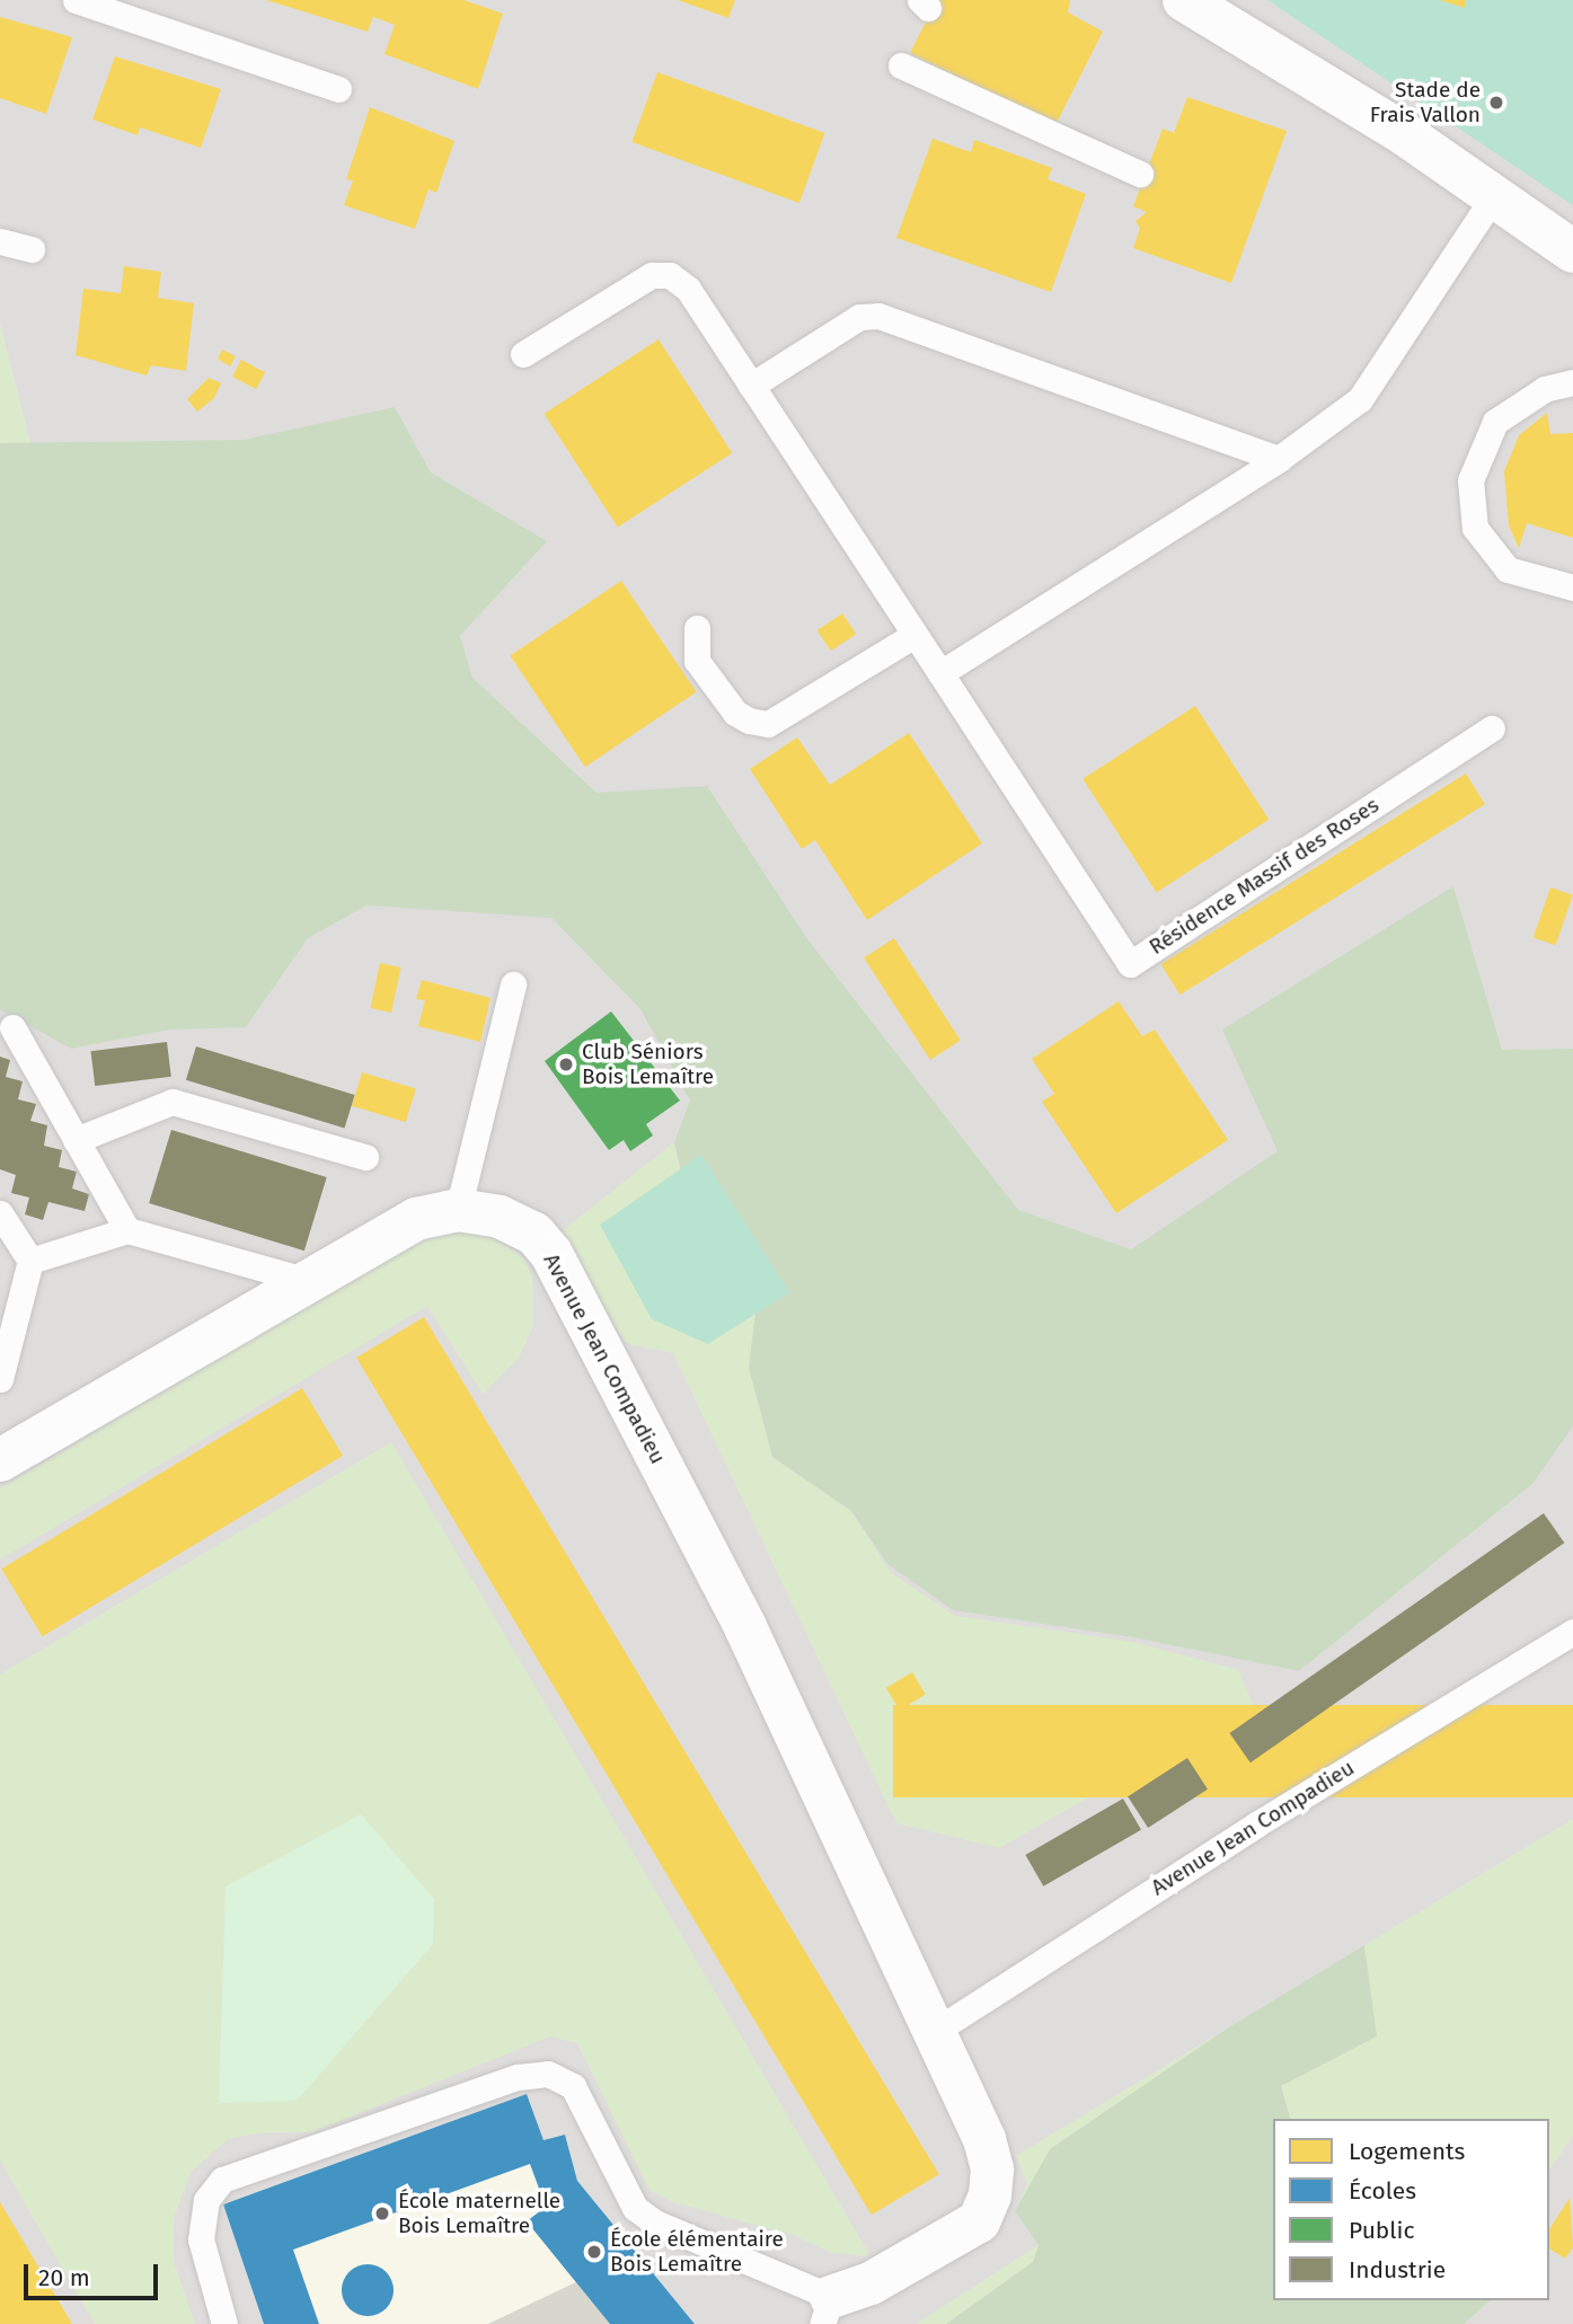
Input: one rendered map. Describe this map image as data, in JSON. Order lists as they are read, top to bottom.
{
  "streets": {
    "street": ["Avenue Jean Compadieu"],
    "lane": ["Résidence Massif des Roses"]
  },
  "places": [
    "Stade de Frais Vallon",
    "Club Séniors Bois Lemaître",
    "École maternelle Bois Lemaître",
    "École élémentaire Bois Lemaître"
  ],
  "legend": [
    "Logements",
    "Écoles",
    "Public",
    "Industrie"
  ],
  "scale_bar": "20 m"
}
